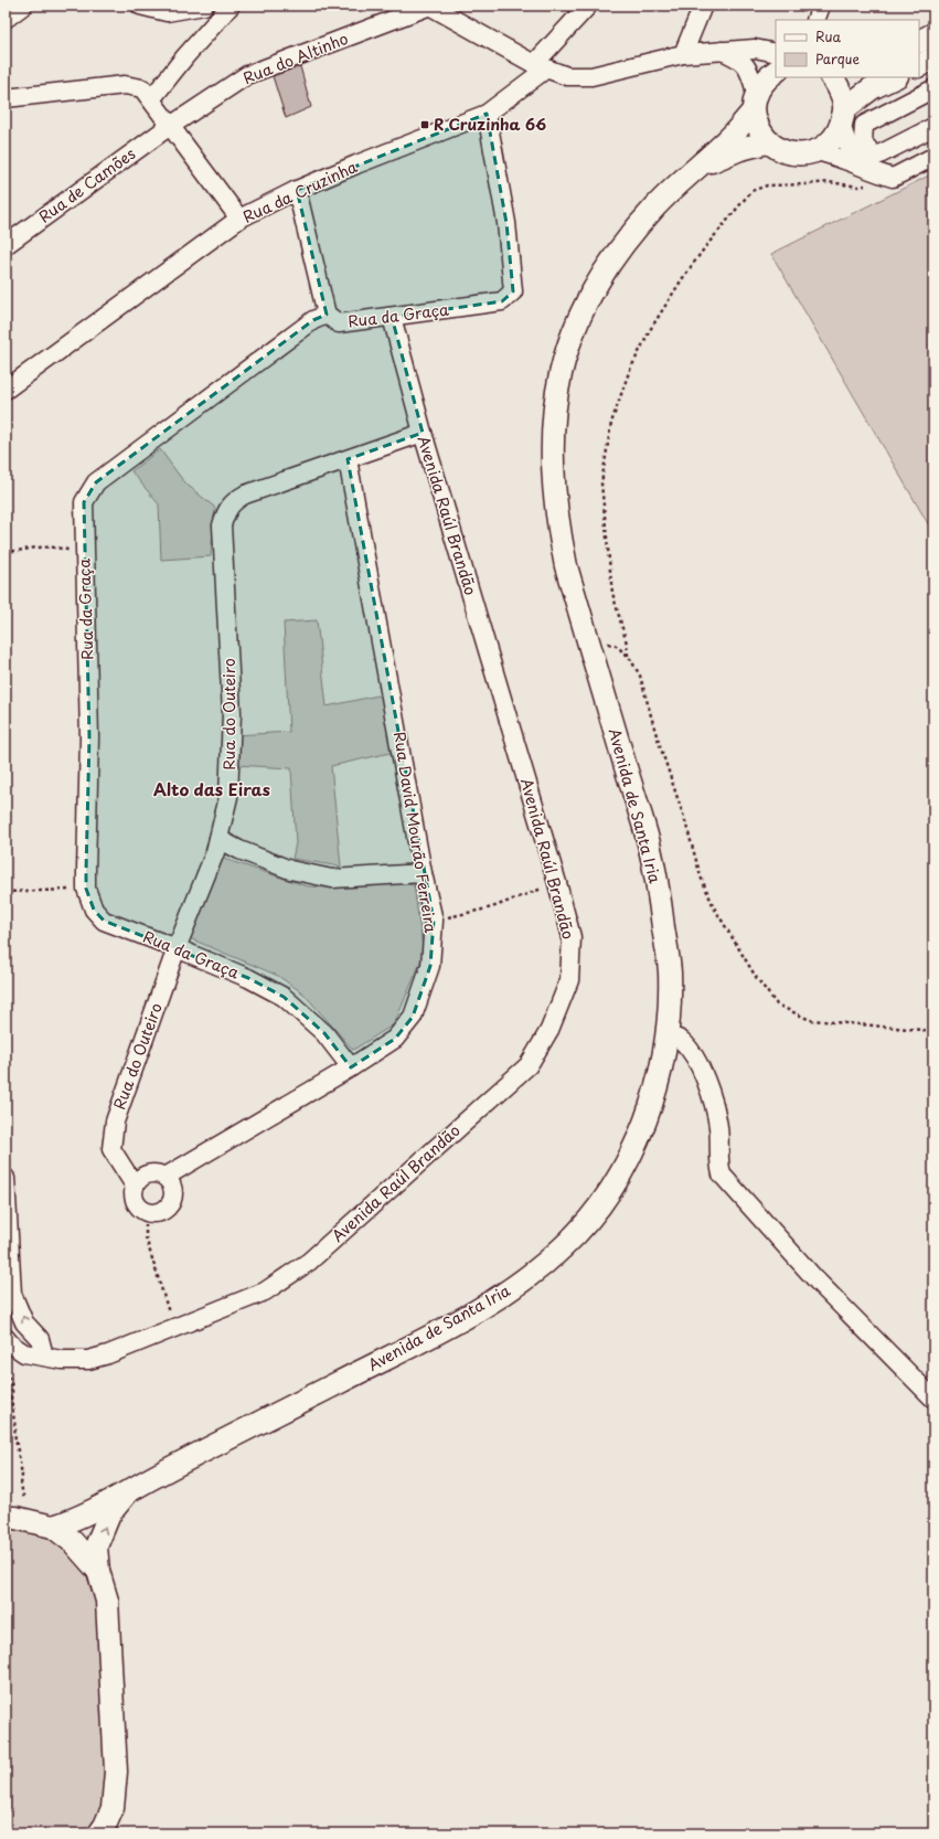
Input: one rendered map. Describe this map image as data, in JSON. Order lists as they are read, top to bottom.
{
  "streets": {
    "main road": ["Avenida de Santa Iria"],
    "street": [
      "Rua do Altinho",
      "Rua de Camões",
      "Rua da Cruzinha",
      "Rua da Graça",
      "Avenida Raúl Brandão",
      "Rua do Outeiro",
      "Rua David Mourão Ferreira"
    ]
  },
  "crossings": [
    ["Rua do Altinho", "Rua de Camões"],
    ["Rua da Cruzinha", "Rua da Graça"],
    ["Rua da Graça", "Avenida Raúl Brandão"],
    ["Rua da Graça", "Rua do Outeiro"],
    ["Rua da Graça", "Rua David Mourão Ferreira"],
    ["Avenida Raúl Brandão", "Rua do Outeiro"],
    ["Rua do Outeiro", "Rua David Mourão Ferreira"]
  ],
  "districts": ["Alto das Eiras"],
  "places": {
    "transit": ["R Cruzinha 66"]
  },
  "legend": ["Rua", "Parque"]
}
